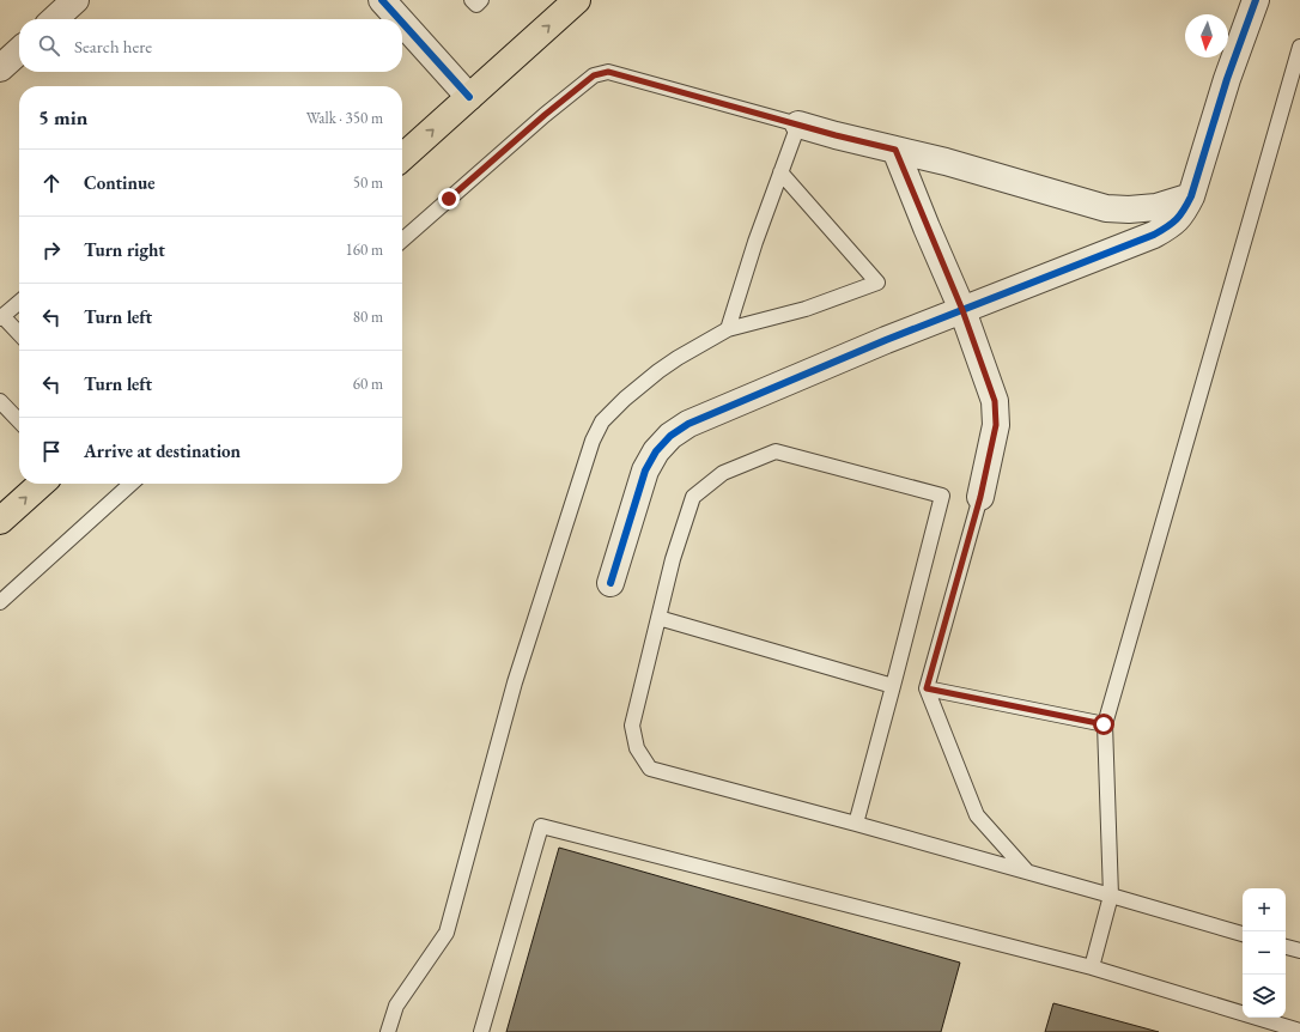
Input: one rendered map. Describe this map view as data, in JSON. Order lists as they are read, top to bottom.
{
  "north": "bottom",
  "page": {
    "search": "Search here",
    "heading": ["5 min", "Walk · 350 m"],
    "list": [
      ["Continue", "50 m"],
      ["Turn right", "160 m"],
      ["Turn left", "80 m"],
      ["Turn left", "60 m"],
      "Arrive at destination"
    ],
    "map_buttons": ["+", "−"]
  }
}
